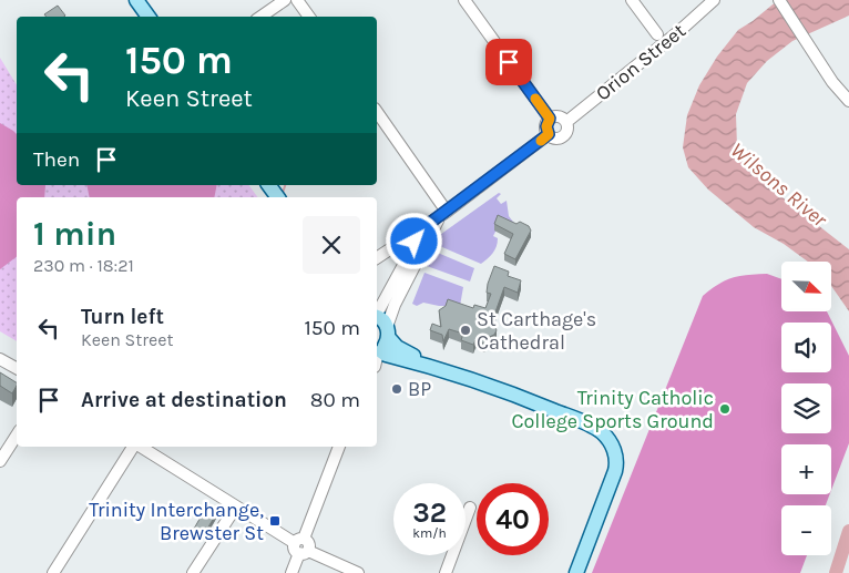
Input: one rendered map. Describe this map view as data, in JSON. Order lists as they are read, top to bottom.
{
  "streets": {
    "street": ["Orion Street"]
  },
  "water": ["Wilsons River"],
  "places": {
    "other": ["St Carthage's Cathedral", "BP", "Trinity Catholic College Sports Ground"],
    "transit": ["Trinity Interchange, Brewster St"]
  },
  "north": "bottom right",
  "page": {
    "turn": ["150 m", "Keen Street"],
    "then": "Then",
    "heading": ["1 min", "230 m · 18:21"],
    "map_buttons": ["+", "−"],
    "list": [
      {
        "name": "Turn left",
        "note": "Keen Street",
        "value": "150 m"
      },
      {
        "name": "Arrive at destination",
        "value": "80 m"
      }
    ],
    "speed": "32 km/h",
    "limit": "40"
  }
}
